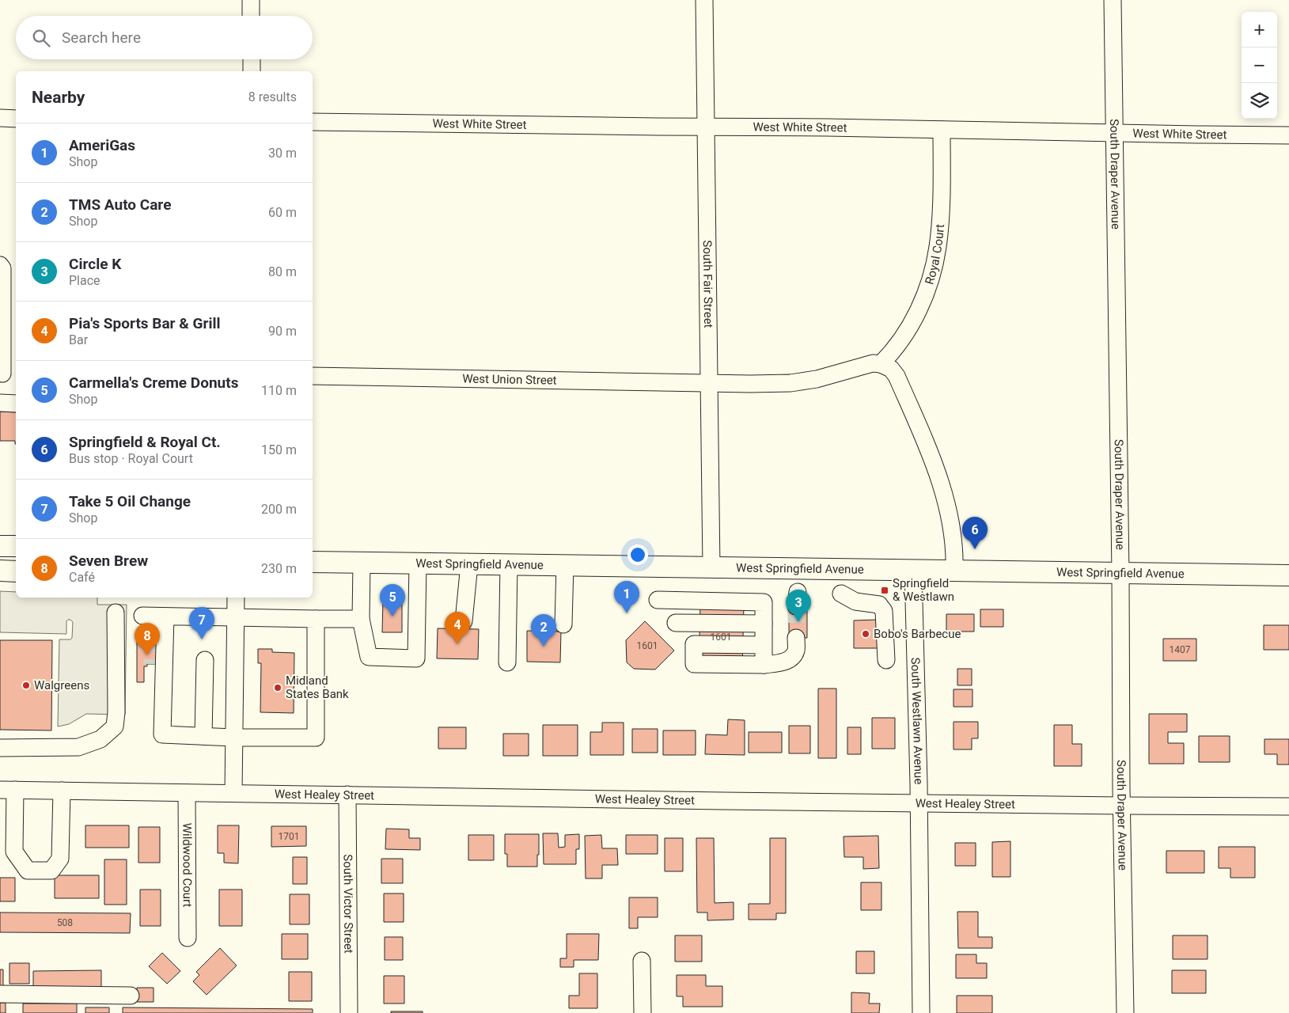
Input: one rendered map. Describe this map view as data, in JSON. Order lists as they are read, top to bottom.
{
  "streets": {
    "main road": ["West Springfield Avenue"],
    "street": [
      "West White Street",
      "South Draper Avenue",
      "Royal Court",
      "South Fair Street",
      "West Union Street",
      "South Westlawn Avenue",
      "West Healey Street",
      "Wildwood Court",
      "South Victor Street"
    ]
  },
  "crossings": [
    ["West White Street", "South Draper Avenue"],
    ["West White Street", "Royal Court"],
    ["West White Street", "South Fair Street"],
    ["South Draper Avenue", "West Springfield Avenue"],
    ["South Draper Avenue", "West Healey Street"],
    ["South Fair Street", "West Union Street"],
    ["South Fair Street", "West Springfield Avenue"],
    ["West Springfield Avenue", "South Westlawn Avenue"],
    ["South Westlawn Avenue", "West Healey Street"],
    ["West Healey Street", "Wildwood Court"],
    ["West Healey Street", "South Victor Street"]
  ],
  "places": {
    "transit": ["Springfield & Westlawn"],
    "other": ["Bobo's Barbecue", "Walgreens", "Midland States Bank"]
  },
  "house_numbers": [
    "1601",
    "1601",
    "1407",
    "1701",
    "508"
  ],
  "page": {
    "map_buttons": ["+", "−"],
    "search": "Search here",
    "heading": ["Nearby", "8 results"],
    "list": [
      {
        "mark": "1",
        "name": "AmeriGas",
        "note": "Shop",
        "value": "30 m"
      },
      {
        "mark": "2",
        "name": "TMS Auto Care",
        "note": "Shop",
        "value": "60 m"
      },
      {
        "mark": "3",
        "name": "Circle K",
        "note": "Place",
        "value": "80 m"
      },
      {
        "mark": "4",
        "name": "Pia's Sports Bar & Grill",
        "note": "Bar",
        "value": "90 m"
      },
      {
        "mark": "5",
        "name": "Carmella's Creme Donuts",
        "note": "Shop",
        "value": "110 m"
      },
      {
        "mark": "6",
        "name": "Springfield & Royal Ct.",
        "note": "Bus stop · Royal Court",
        "value": "150 m"
      },
      {
        "mark": "7",
        "name": "Take 5 Oil Change",
        "note": "Shop",
        "value": "200 m"
      },
      {
        "mark": "8",
        "name": "Seven Brew",
        "note": "Café",
        "value": "230 m"
      }
    ],
    "pins": [
      "6",
      "1",
      "5",
      "3",
      "7",
      "4",
      "2",
      "8"
    ]
  }
}
